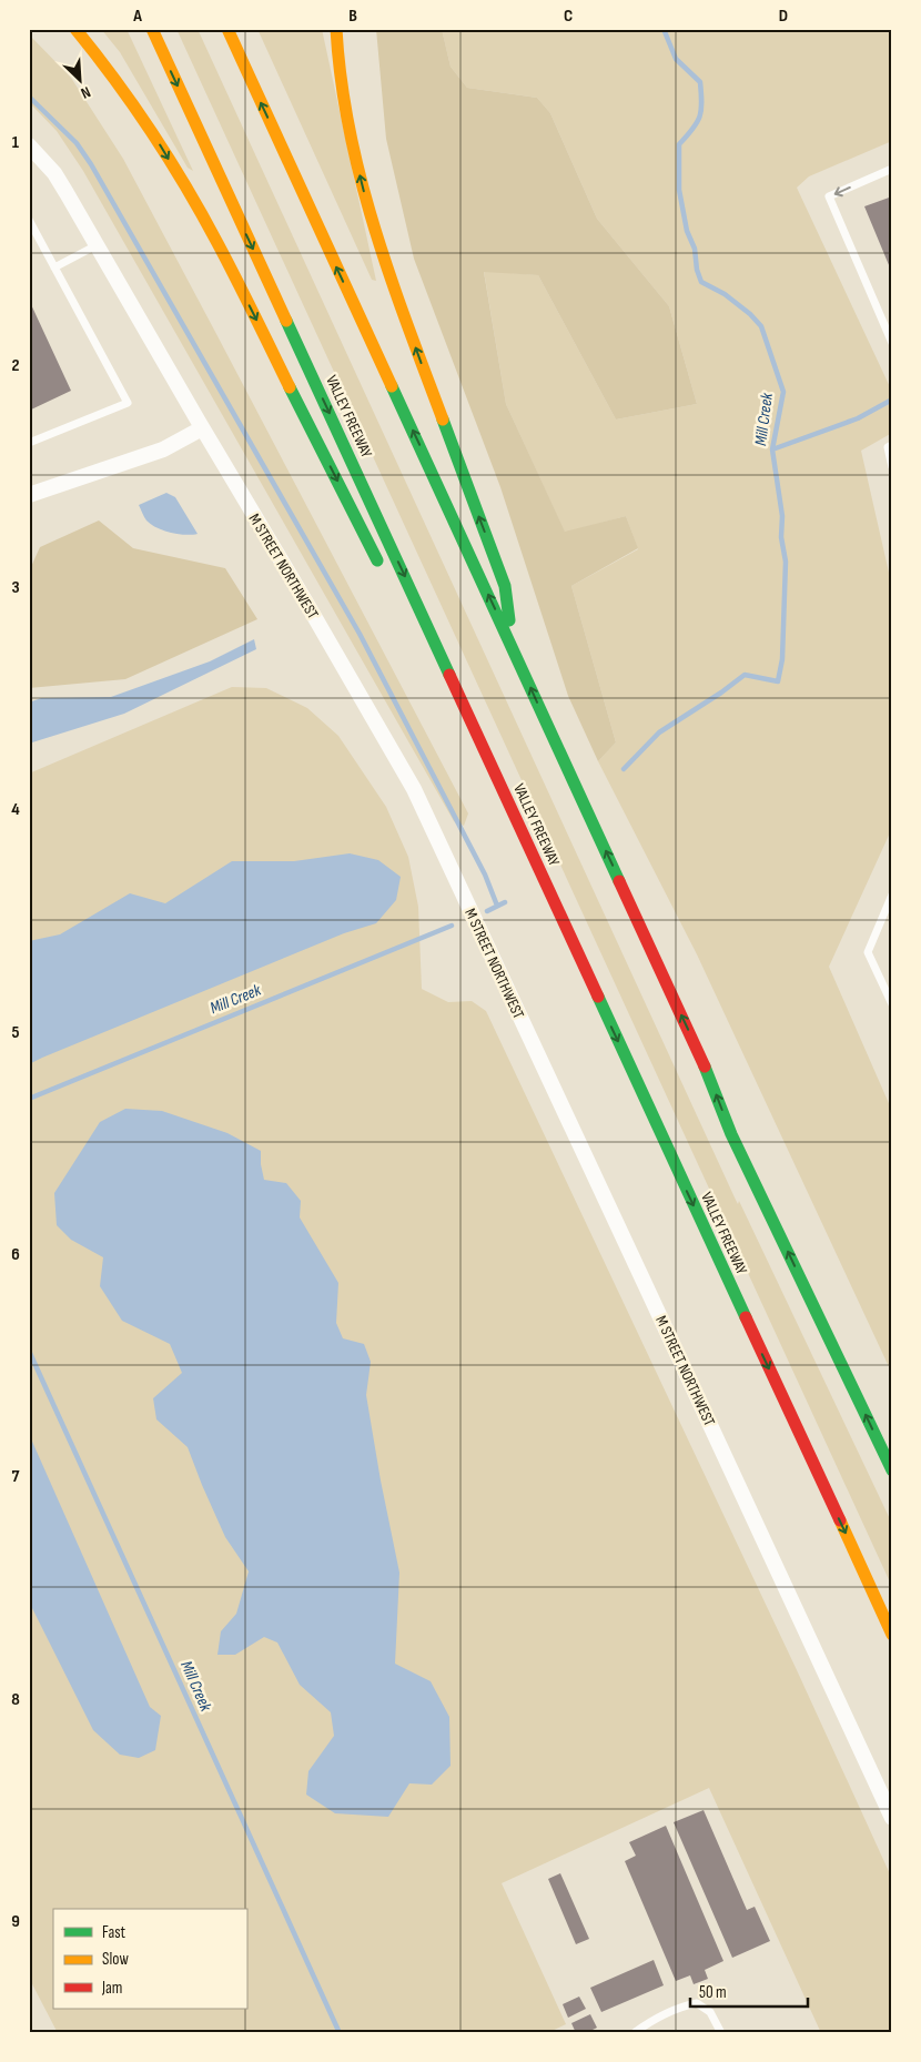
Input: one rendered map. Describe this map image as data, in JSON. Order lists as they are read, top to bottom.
{
  "streets": {
    "highway": ["VALLEY FREEWAY"],
    "street": ["M STREET NORTHWEST"]
  },
  "water": ["Mill Creek"],
  "legend": ["Fast", "Slow", "Jam"],
  "scale_bar": "50 m",
  "north": "bottom right",
  "grid": {
    "columns": [
      "A",
      "B",
      "C",
      "D"
    ],
    "rows": [
      "1",
      "2",
      "3",
      "4",
      "5",
      "6",
      "7",
      "8",
      "9"
    ]
  }
}
